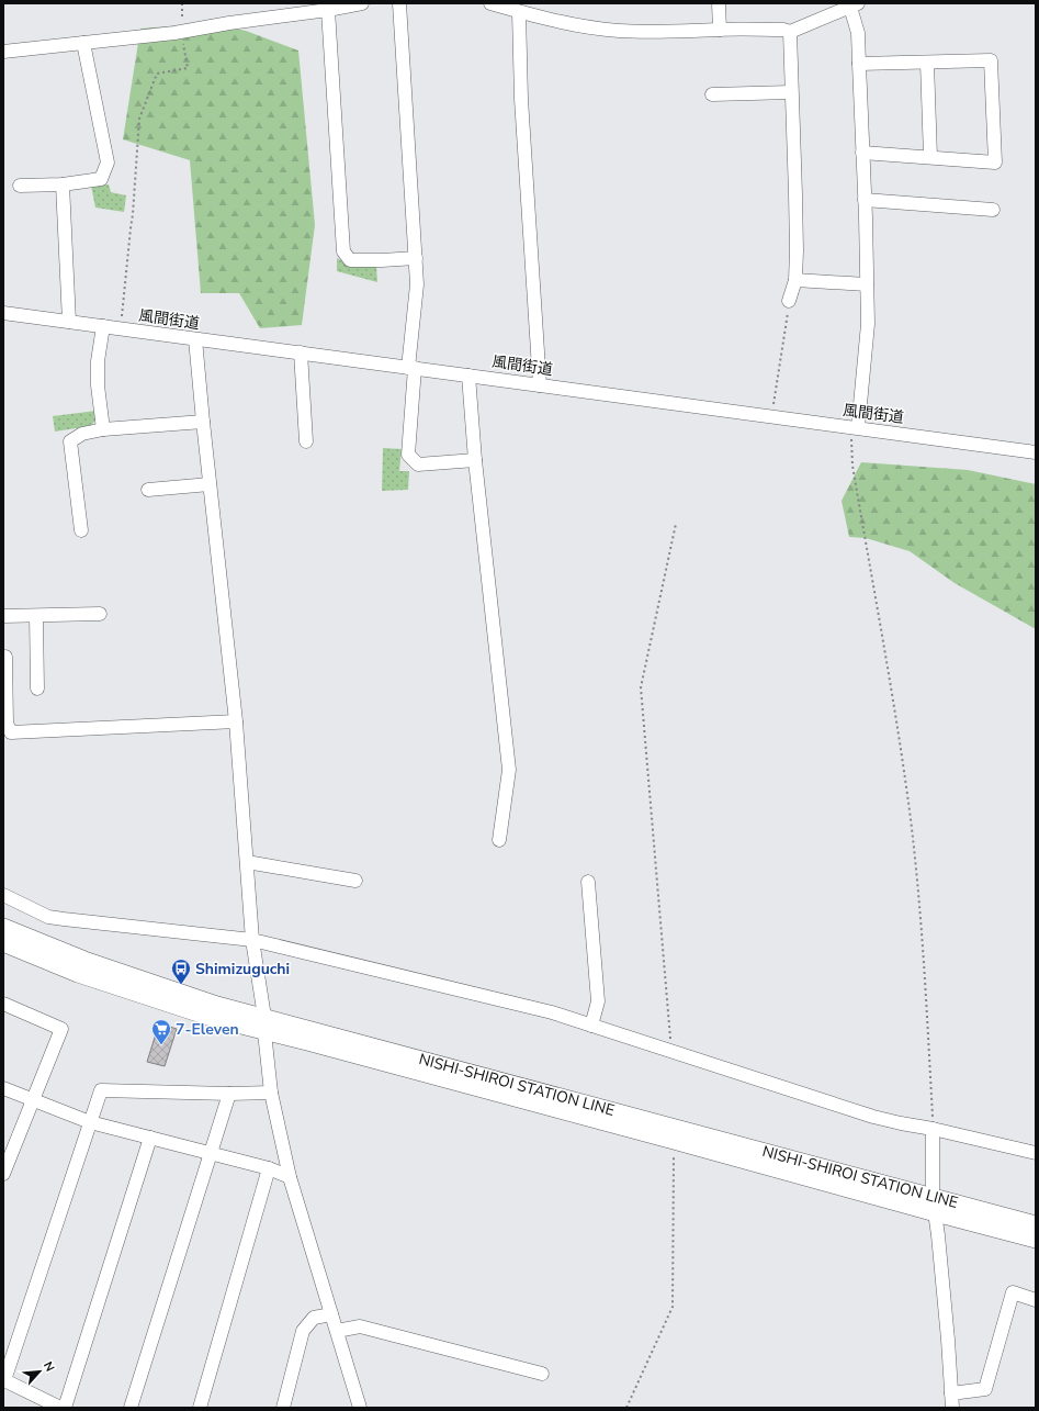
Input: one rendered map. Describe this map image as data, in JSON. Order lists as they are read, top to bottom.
{
  "streets": {
    "main road": ["NISHI-SHIROI STATION LINE"],
    "street": ["風間街道"]
  },
  "places": {
    "bus stop": ["Shimizuguchi"],
    "supermarket": ["7-Eleven"]
  },
  "north": "top right"
}
